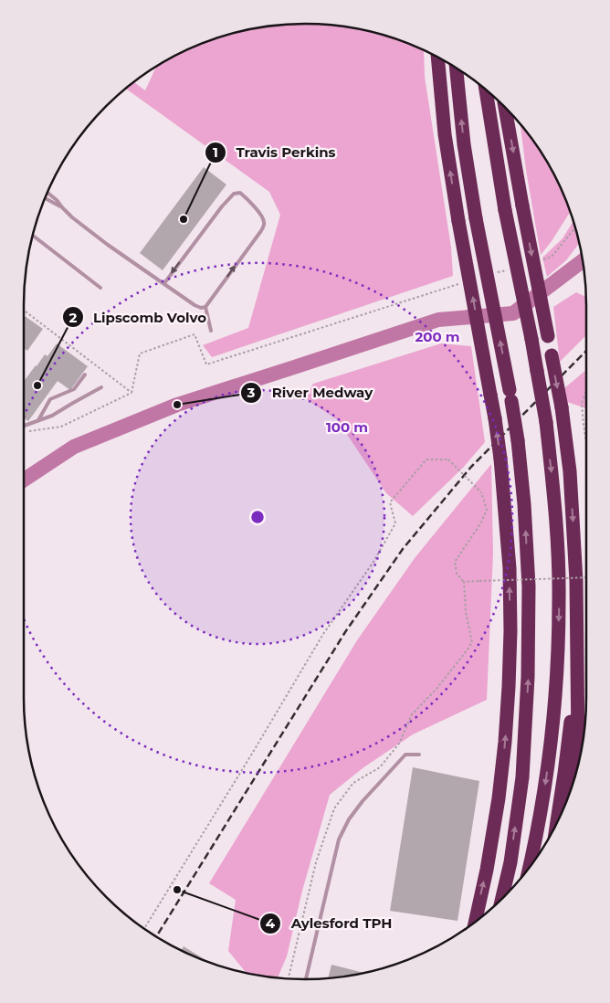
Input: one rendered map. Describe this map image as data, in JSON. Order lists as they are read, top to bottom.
{
  "places": [
    "Travis Perkins",
    "Lipscomb Volvo",
    "River Medway",
    "Aylesford TPH"
  ],
  "rings": ["200 m", "100 m"]
}
